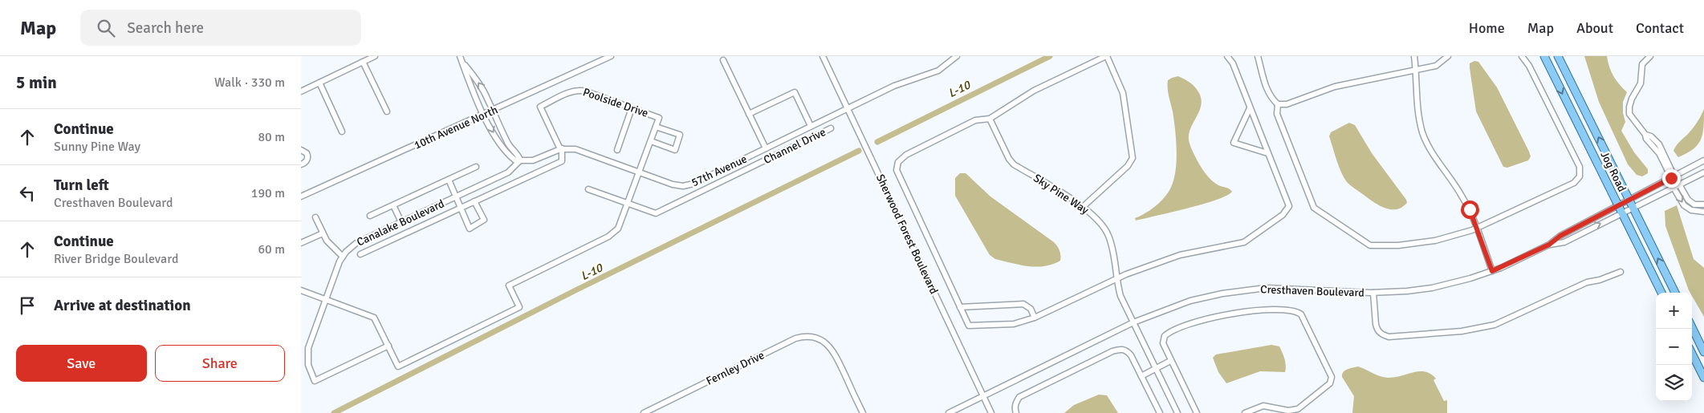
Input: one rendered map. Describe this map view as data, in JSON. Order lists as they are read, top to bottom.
{
  "streets": {
    "main road": ["Jog Road"],
    "street": [
      "Poolside Drive",
      "10th Avenue North",
      "Channel Drive",
      "57th Avenue",
      "Sky Pine Way",
      "Canalake Boulevard",
      "Sherwood Forest Boulevard",
      "Cresthaven Boulevard",
      "Fernley Drive"
    ]
  },
  "crossings": [
    ["Poolside Drive", "Channel Drive"],
    ["Poolside Drive", "57th Avenue"],
    ["Poolside Drive", "Canalake Boulevard"],
    ["57th Avenue", "Canalake Boulevard"],
    ["57th Avenue", "Sherwood Forest Boulevard"],
    ["Jog Road", "Cresthaven Boulevard"],
    ["Sky Pine Way", "Cresthaven Boulevard"],
    ["Sherwood Forest Boulevard", "Cresthaven Boulevard"]
  ],
  "water": ["L-10"],
  "page": {
    "header": "Map",
    "search": "Search here",
    "nav": [
      "Home",
      "Map",
      "About",
      "Contact"
    ],
    "heading": ["5 min", "Walk · 330 m"],
    "list": [
      ["Continue", "Sunny Pine Way", "80 m"],
      ["Turn left", "Cresthaven Boulevard", "190 m"],
      ["Continue", "River Bridge Boulevard", "60 m"],
      "Arrive at destination"
    ],
    "map_buttons": ["+", "−"],
    "buttons": ["Save", "Share"]
  }
}
